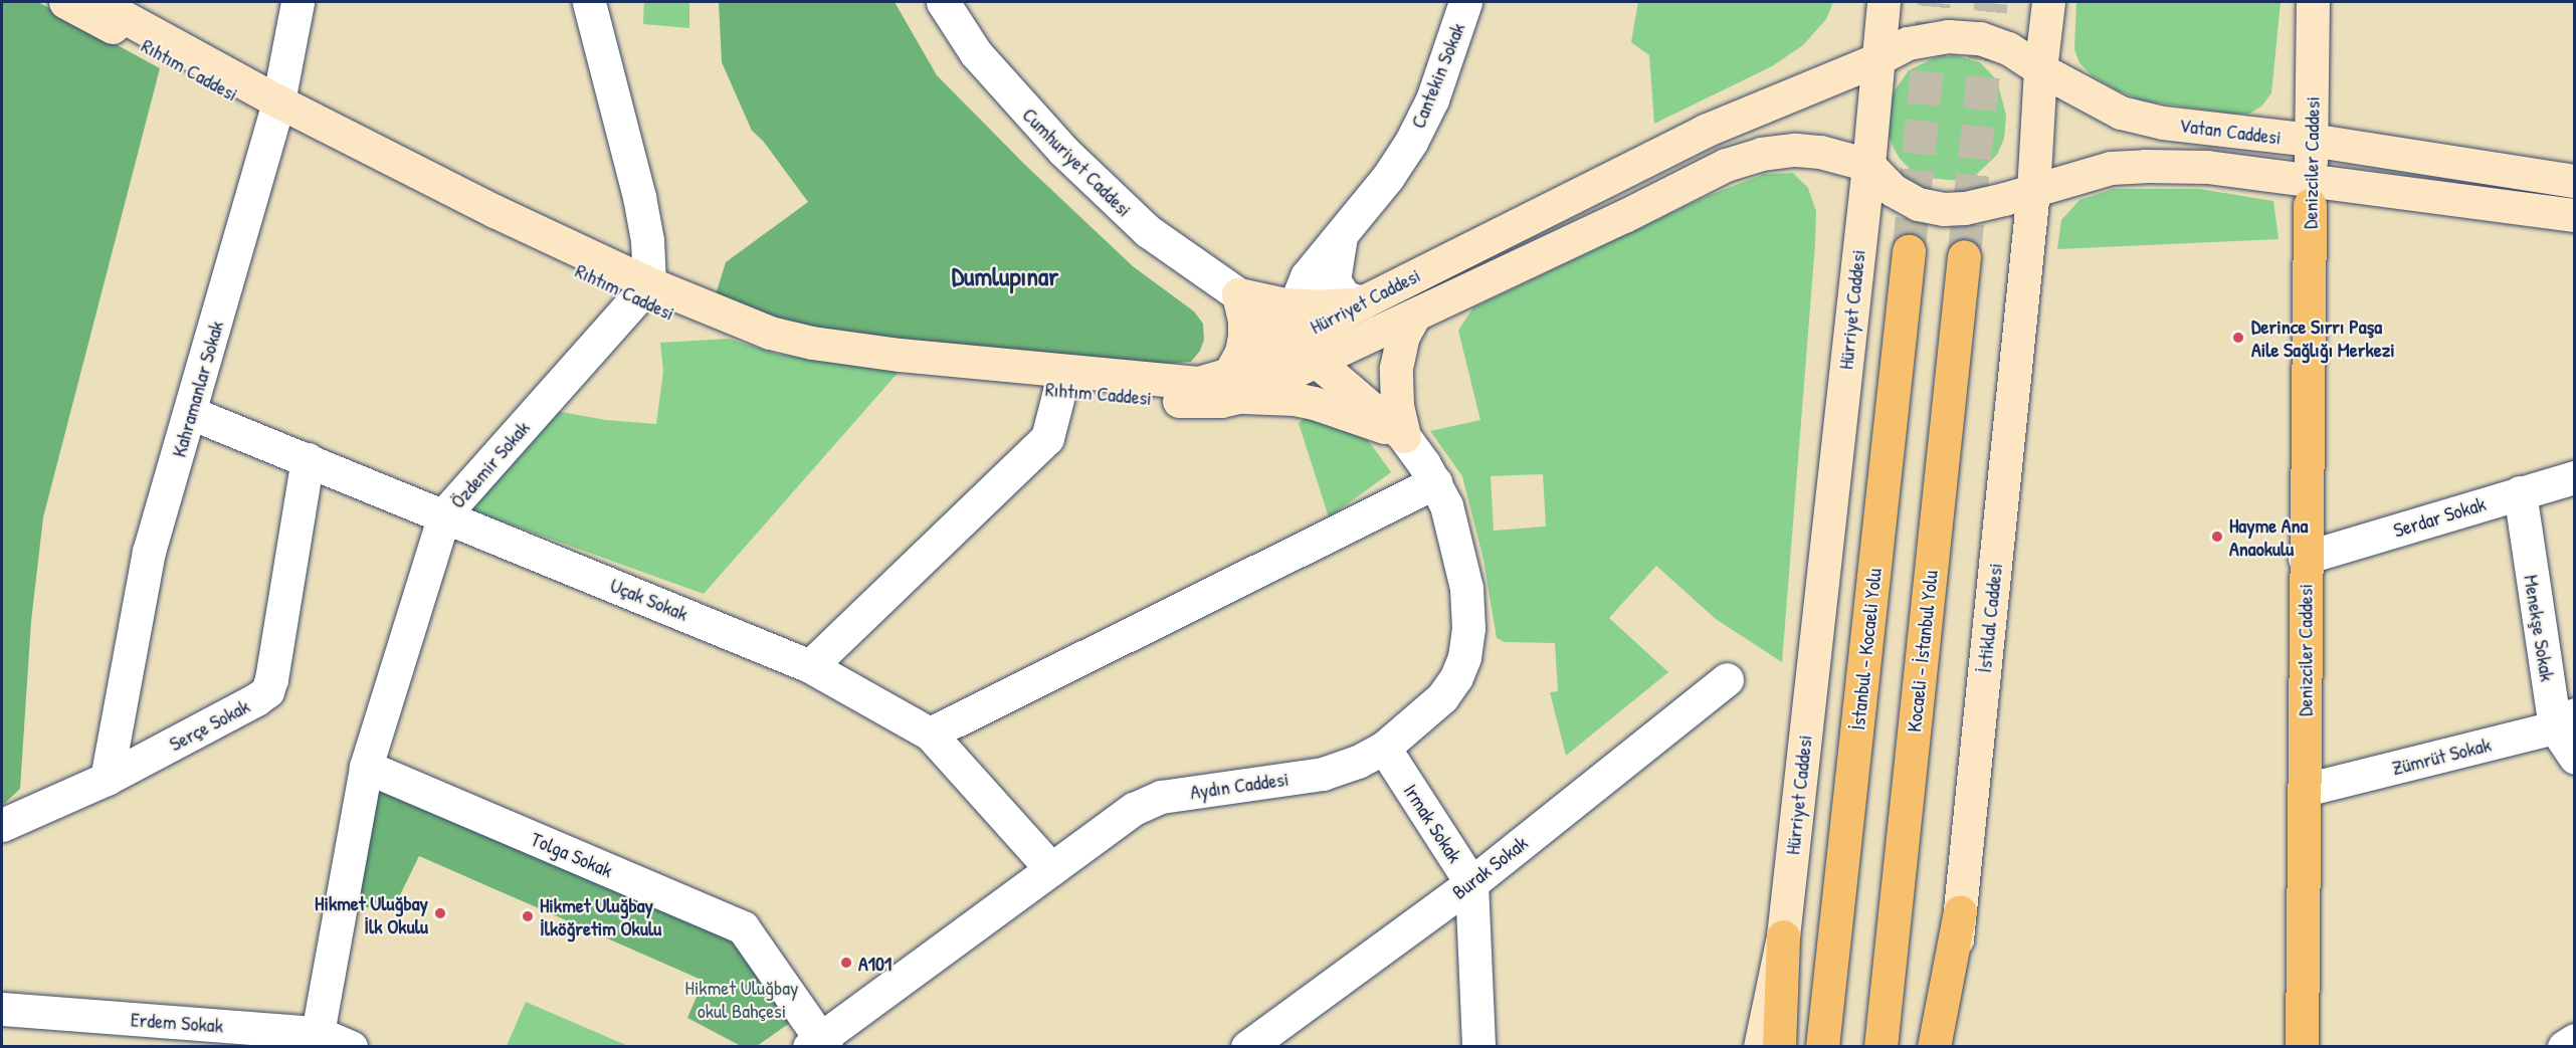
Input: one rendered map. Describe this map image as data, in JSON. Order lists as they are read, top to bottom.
{
  "streets": {
    "main road": [
      "Rıhtım Caddesi",
      "Vatan Caddesi",
      "Denizciler Caddesi",
      "Hürriyet Caddesi",
      "İstiklal Caddesi",
      "İstanbul - Kocaeli Yolu",
      "Kocaeli - İstanbul Yolu"
    ],
    "street": [
      "Cantekin Sokak",
      "Cumhuriyet Caddesi",
      "Kahramanlar Sokak",
      "Özdemir Sokak",
      "Serdar Sokak",
      "Uçak Sokak",
      "Menekşe Sokak",
      "Serçe Sokak",
      "Zümrüt Sokak",
      "Aydın Caddesi",
      "Irmak Sokak",
      "Tolga Sokak",
      "Burak Sokak",
      "Erdem Sokak"
    ]
  },
  "crossings": [
    ["Rıhtım Caddesi", "Hürriyet Caddesi"],
    ["Rıhtım Caddesi", "Kahramanlar Sokak"],
    ["Rıhtım Caddesi", "Özdemir Sokak"],
    ["Cantekin Sokak", "Hürriyet Caddesi"],
    ["Vatan Caddesi", "Denizciler Caddesi"],
    ["Vatan Caddesi", "Hürriyet Caddesi"],
    ["Vatan Caddesi", "İstiklal Caddesi"],
    ["Denizciler Caddesi", "Serdar Sokak"],
    ["Denizciler Caddesi", "Zümrüt Sokak"],
    ["Hürriyet Caddesi", "İstiklal Caddesi"],
    ["Kahramanlar Sokak", "Uçak Sokak"],
    ["Kahramanlar Sokak", "Serçe Sokak"],
    ["Özdemir Sokak", "Uçak Sokak"],
    ["Özdemir Sokak", "Tolga Sokak"],
    ["Özdemir Sokak", "Erdem Sokak"],
    ["Serdar Sokak", "Menekşe Sokak"],
    ["Uçak Sokak", "Serçe Sokak"],
    ["Uçak Sokak", "Aydın Caddesi"],
    ["Menekşe Sokak", "Zümrüt Sokak"],
    ["Aydın Caddesi", "Irmak Sokak"],
    ["Aydın Caddesi", "Tolga Sokak"],
    ["Irmak Sokak", "Burak Sokak"]
  ],
  "districts": ["Dumlupınar"],
  "parks": ["Hikmet Uluğbay okul Bahçesi"],
  "places": [
    "Derince Sırrı Paşa Aile Sağlığı Merkezi",
    "Hayme Ana Anaokulu",
    "Hikmet Uluğbay İlk Okulu",
    "Hikmet Uluğbay İlköğretim Okulu",
    "A101"
  ]
}
